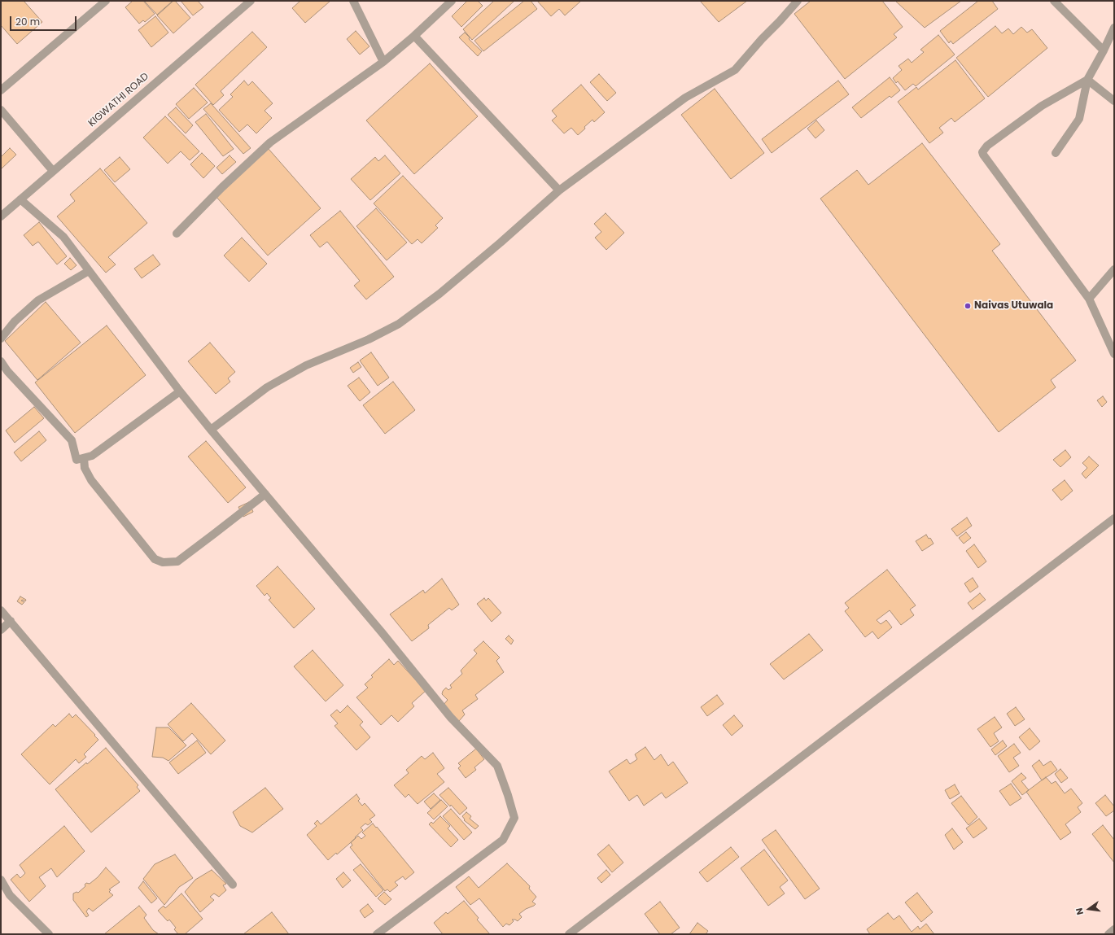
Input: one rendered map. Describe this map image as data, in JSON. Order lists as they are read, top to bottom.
{
  "streets": {
    "street": ["KIGWATHI ROAD"]
  },
  "places": ["Naivas Utuwala"],
  "scale_bar": "20 m",
  "north": "left"
}
